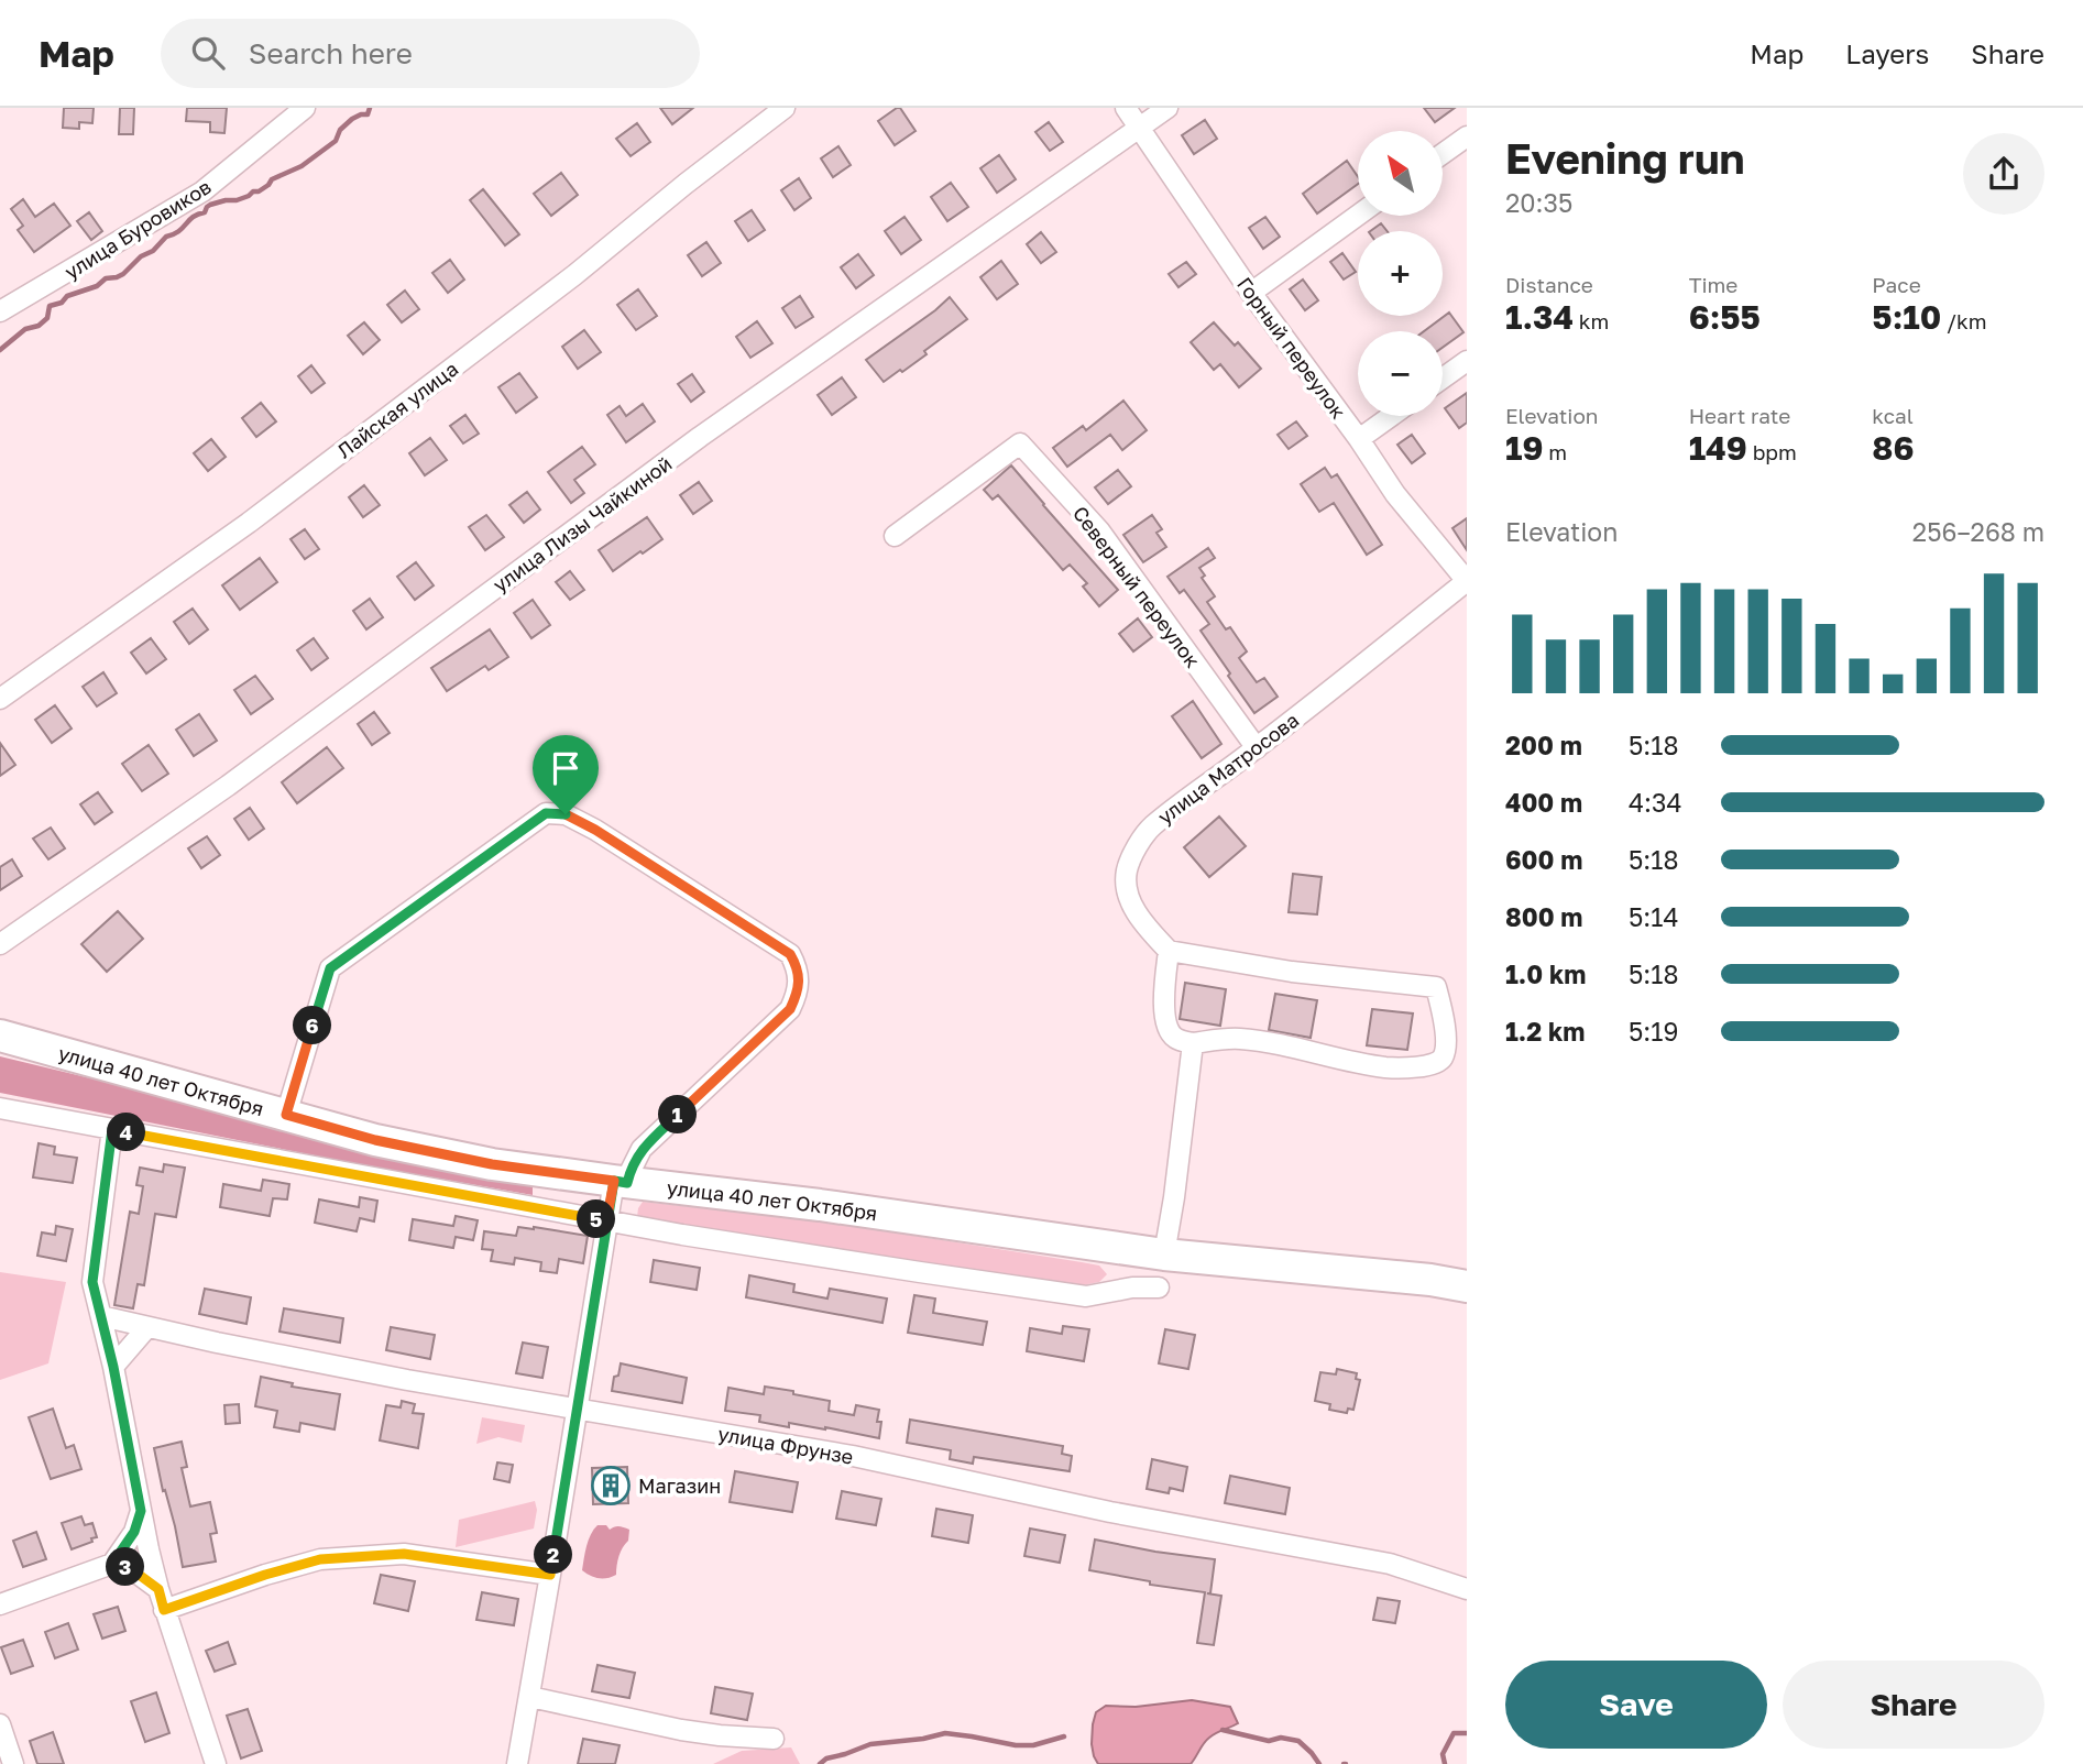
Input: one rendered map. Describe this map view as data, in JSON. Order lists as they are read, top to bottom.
{
  "streets": {
    "main road": ["улица 40 лет Октября"],
    "street": [
      "улица Буровиков",
      "Горный переулок",
      "Лайская улица",
      "улица Лизы Чайкиной",
      "Северный переулок",
      "улица Матросова",
      "улица Фрунзе"
    ]
  },
  "crossings": [
    ["Горный переулок", "улица Лизы Чайкиной"],
    ["Горный переулок", "улица Матросова"],
    ["Северный переулок", "улица Матросова"]
  ],
  "places": {
    "building": ["Магазин"]
  },
  "north": "top left",
  "page": {
    "header": "Map",
    "search": "Search here",
    "nav": ["Map", "Layers", "Share"],
    "heading": ["Evening run", "20:35"],
    "map_buttons": ["+", "−"],
    "stats": [
      ["Distance", "1.34 km"],
      ["Time", "6:55"],
      ["Pace", "5:10 /km"],
      ["Elevation", "19 m"],
      ["Heart rate", "149 bpm"],
      ["kcal", "86"]
    ],
    "chart": ["Elevation", "256–268 m"],
    "list": [
      {
        "name": "200 m",
        "note": "5:18"
      },
      {
        "name": "400 m",
        "note": "4:34"
      },
      {
        "name": "600 m",
        "note": "5:18"
      },
      {
        "name": "800 m",
        "note": "5:14"
      },
      {
        "name": "1.0 km",
        "note": "5:18"
      },
      {
        "name": "1.2 km",
        "note": "5:19"
      }
    ],
    "pins": [
      "6",
      "1",
      "4",
      "5",
      "2",
      "3"
    ],
    "buttons": ["Save", "Share"]
  }
}
